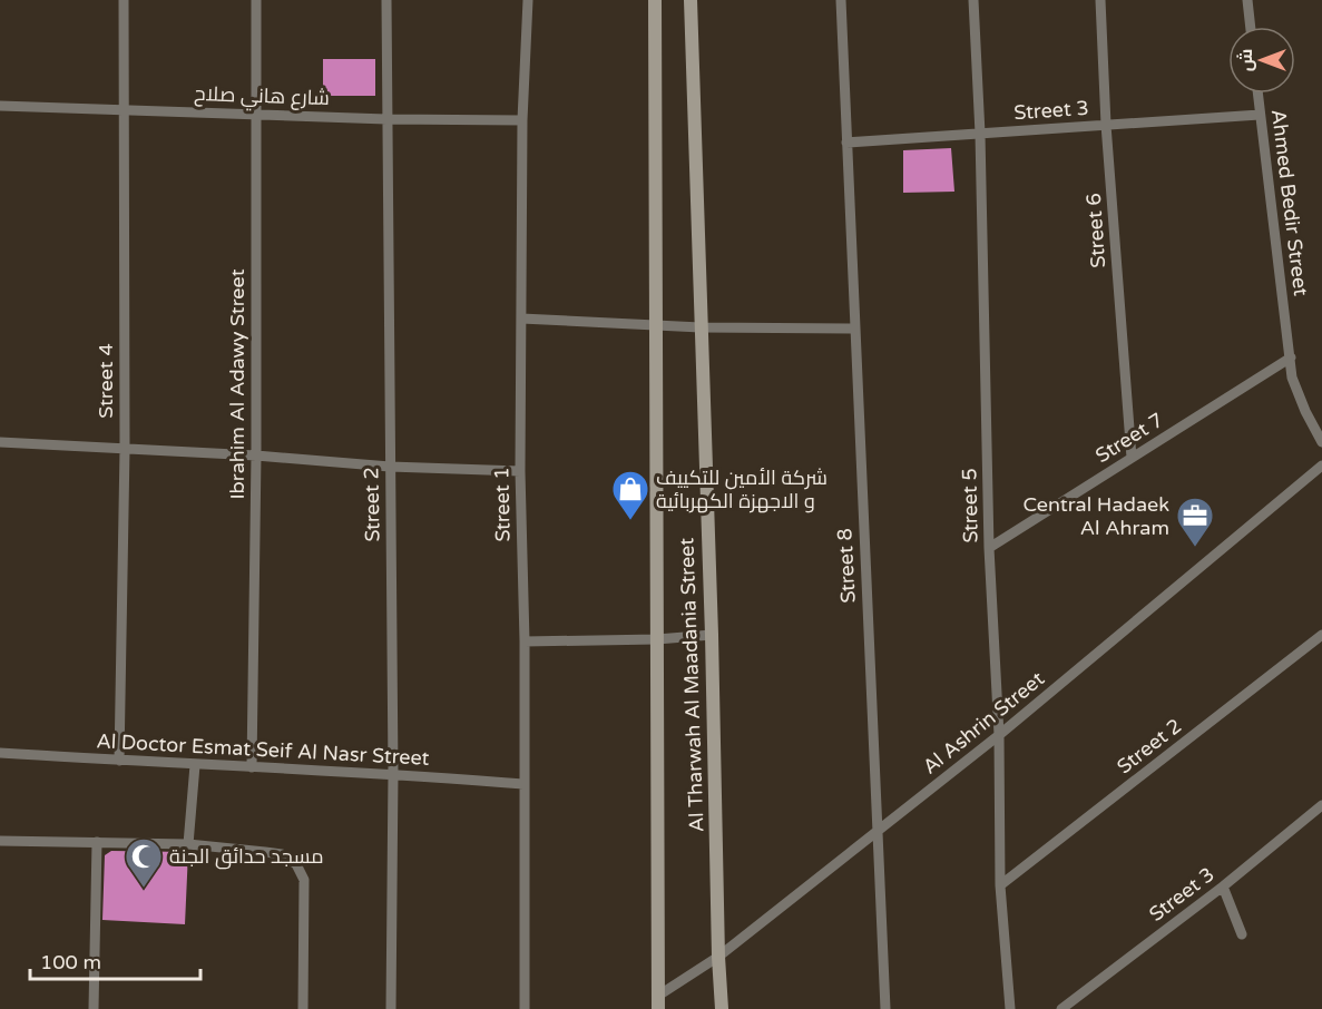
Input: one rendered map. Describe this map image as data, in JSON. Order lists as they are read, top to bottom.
{
  "streets": {
    "street": [
      "شارع هاني صلاح",
      "Street 3",
      "Ahmed Bedir Street",
      "Street 6",
      "Street 4",
      "Ibrahim Al Adawy Street",
      "Street 7",
      "Street 2",
      "Street 1",
      "Street 5",
      "Street 8",
      "Al Tharwah Al Maadania Street",
      "Al Ashrin Street",
      "Al Doctor Esmat Seif Al Nasr Street"
    ]
  },
  "crossings": [
    ["شارع هاني صلاح", "Street 4"],
    ["شارع هاني صلاح", "Ibrahim Al Adawy Street"],
    ["شارع هاني صلاح", "Street 2"],
    ["شارع هاني صلاح", "Street 1"],
    ["Street 3", "Ahmed Bedir Street"],
    ["Street 3", "Street 6"],
    ["Street 3", "Street 5"],
    ["Street 3", "Street 8"],
    ["Ahmed Bedir Street", "Street 7"],
    ["Street 6", "Street 7"],
    ["Street 4", "Al Doctor Esmat Seif Al Nasr Street"],
    ["Ibrahim Al Adawy Street", "Al Doctor Esmat Seif Al Nasr Street"],
    ["Street 7", "Street 5"],
    ["Street 2", "Street 5"],
    ["Street 2", "Al Doctor Esmat Seif Al Nasr Street"],
    ["Street 1", "Al Doctor Esmat Seif Al Nasr Street"],
    ["Street 5", "Al Ashrin Street"],
    ["Street 8", "Al Ashrin Street"],
    ["Al Tharwah Al Maadania Street", "Al Ashrin Street"]
  ],
  "places": {
    "shop": ["شركة الأمين للتكييف و الاجهزة الكهربائية"],
    "office": ["Central Hadaek Al Ahram"],
    "mosque": ["مسجد حدائق الجنة"]
  },
  "scale_bar": "100 m",
  "north": "left"
}
